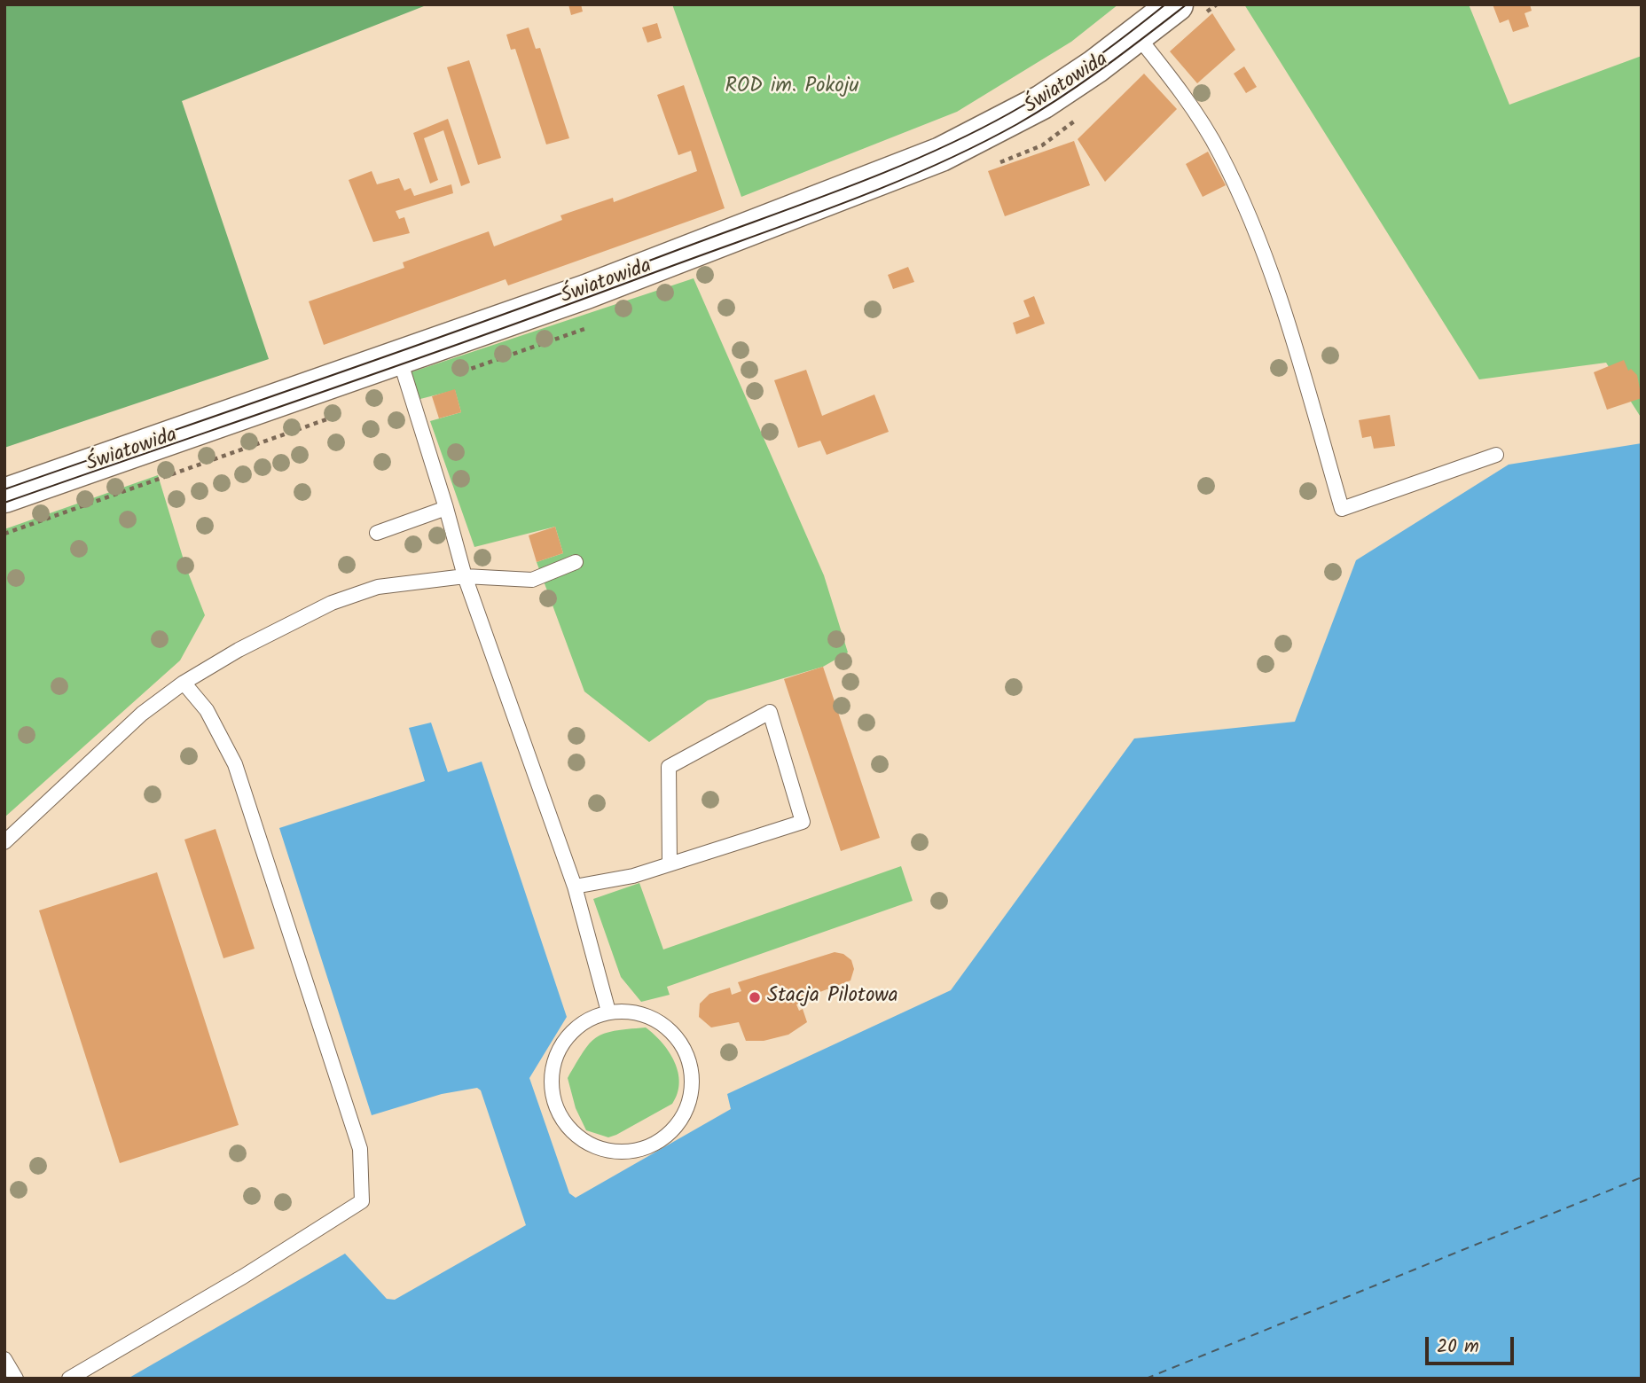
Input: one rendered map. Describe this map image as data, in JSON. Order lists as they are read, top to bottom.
{
  "streets": {
    "street": ["Światowida"]
  },
  "parks": ["ROD im. Pokoju"],
  "places": ["Stacja Pilotowa"],
  "scale_bar": "20 m"
}
